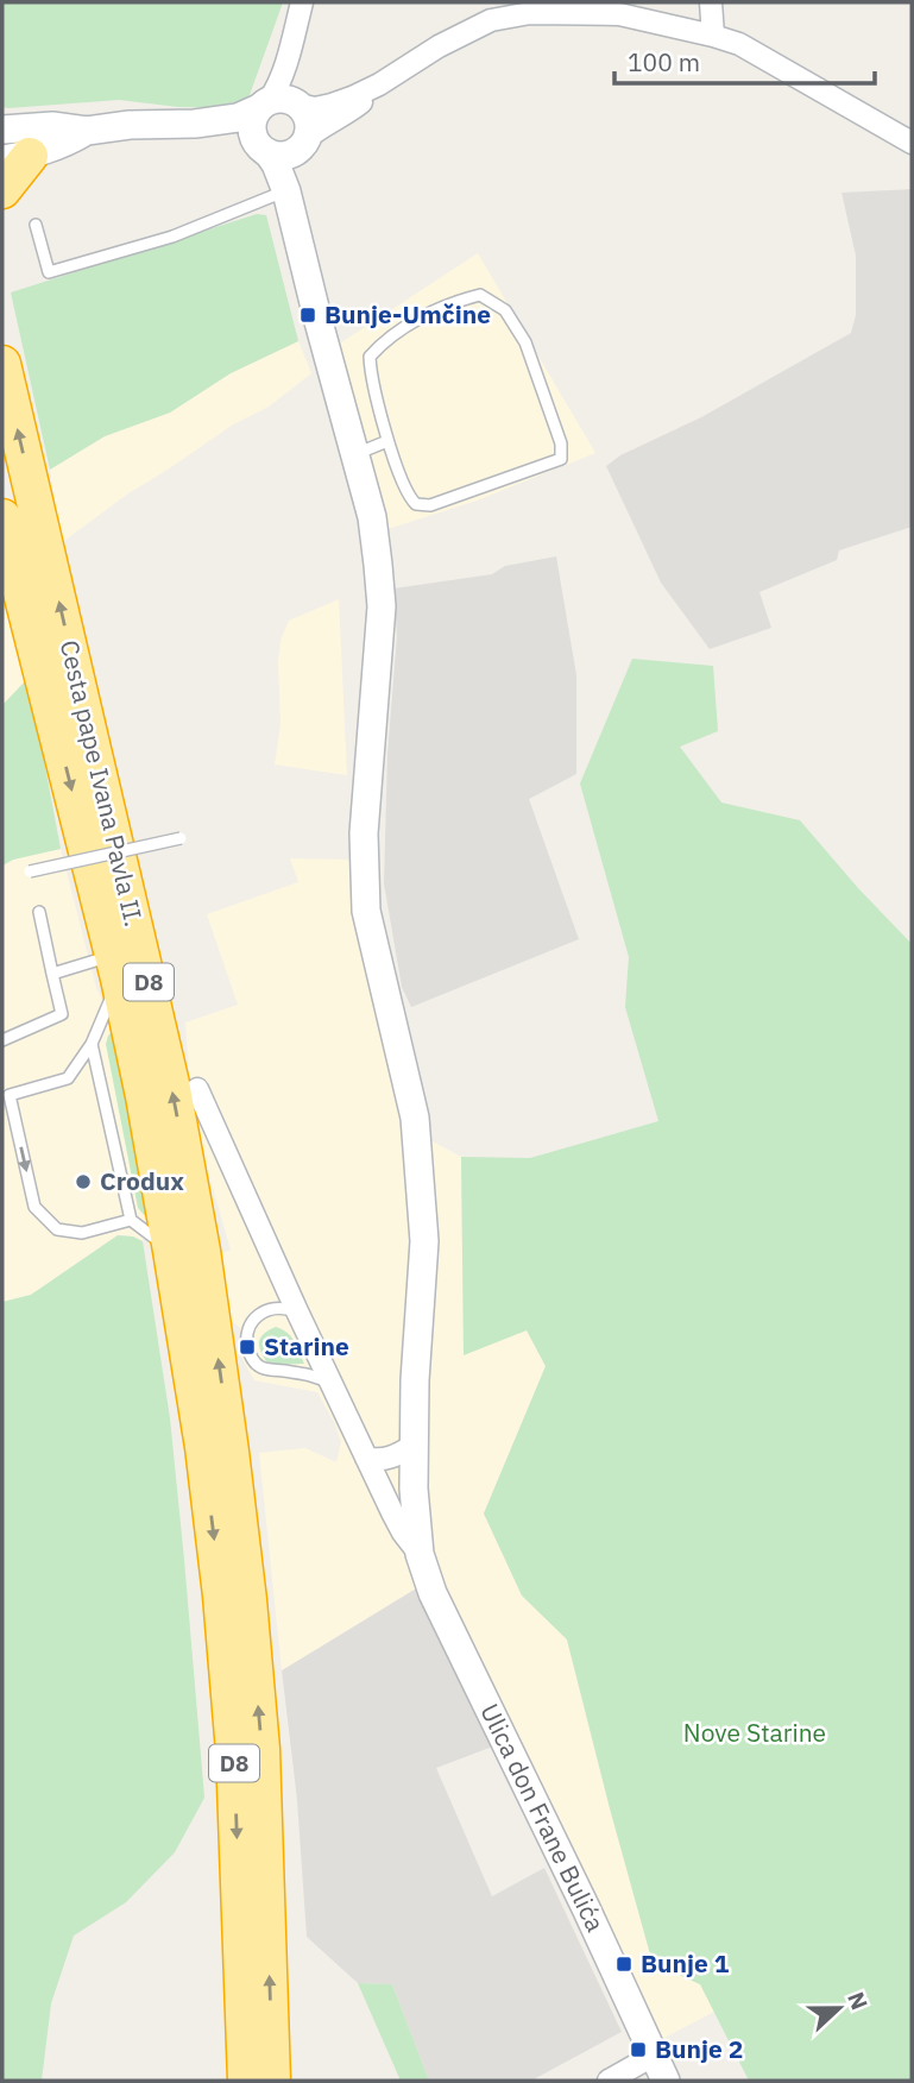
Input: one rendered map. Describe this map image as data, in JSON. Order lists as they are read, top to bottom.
{
  "streets": {
    "highway": ["Cesta pape Ivana Pavla II.", "D8"],
    "street": ["Ulica don Frane Bulića"]
  },
  "crossings": [
    ["Cesta pape Ivana Pavla II.", "D8"]
  ],
  "parks": ["Nove Starine"],
  "places": {
    "transit": [
      "Bunje-Umčine",
      "Starine",
      "Bunje 1",
      "Bunje 2"
    ],
    "other": ["Crodux"]
  },
  "scale_bar": "100 m",
  "north": "right"
}
